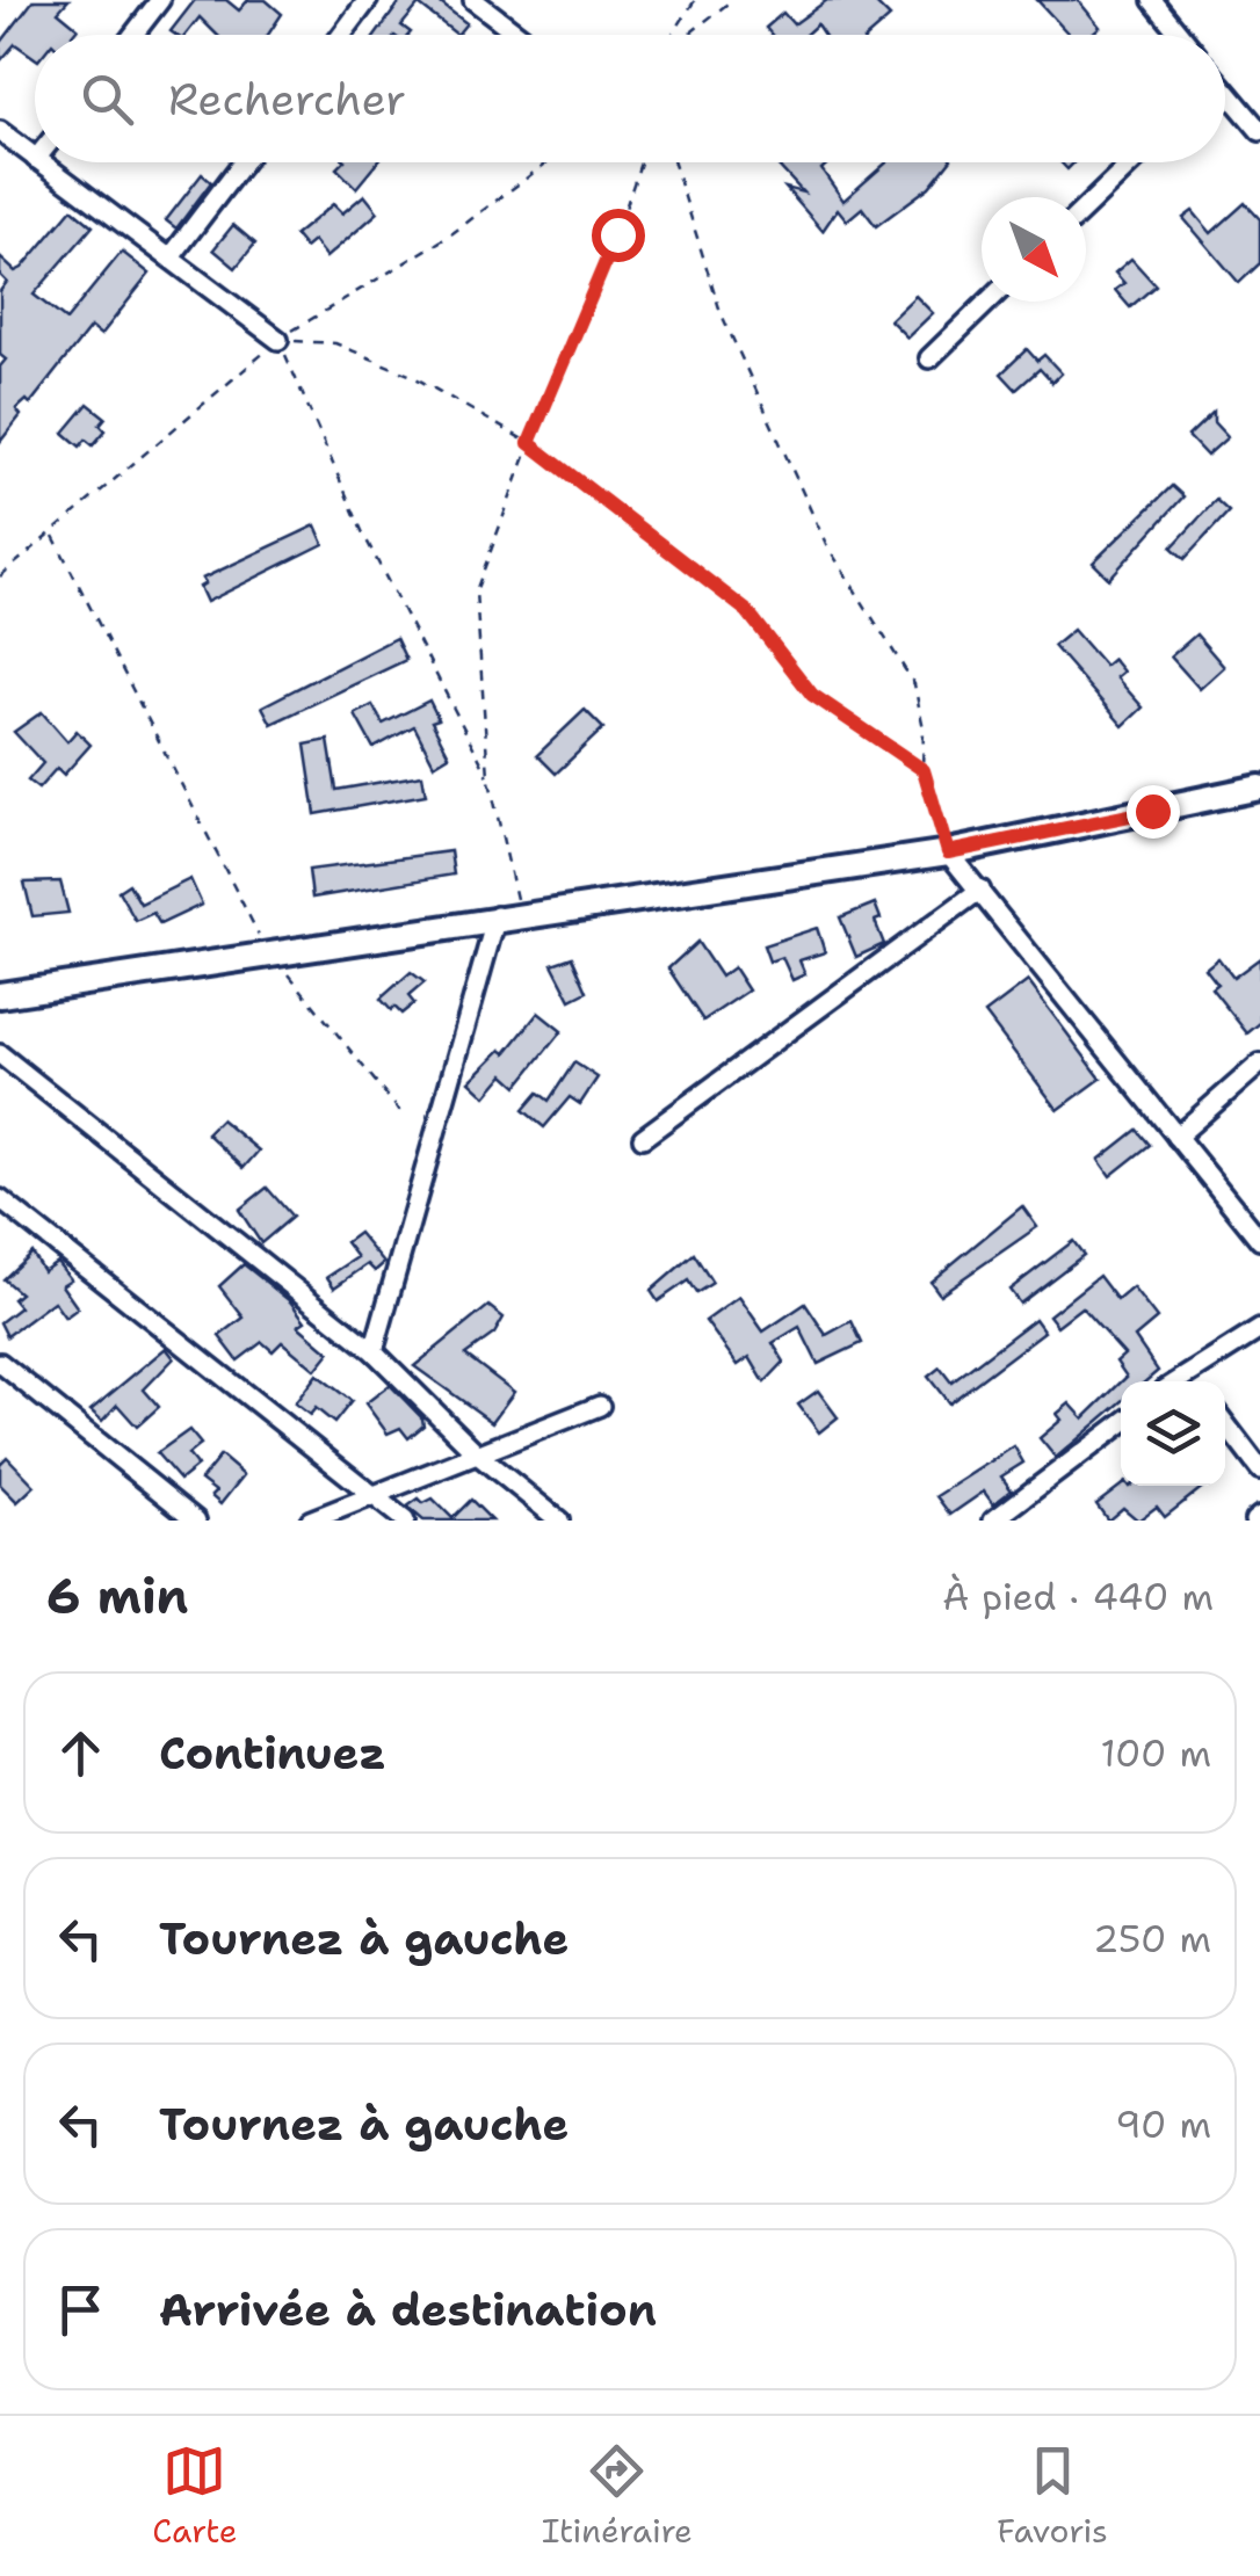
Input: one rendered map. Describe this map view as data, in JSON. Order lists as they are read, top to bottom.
{
  "north": "bottom right",
  "page": {
    "search": "Rechercher",
    "heading": ["6 min", "À pied · 440 m"],
    "list": [
      ["Continuez", "100 m"],
      ["Tournez à gauche", "250 m"],
      ["Tournez à gauche", "90 m"],
      "Arrivée à destination"
    ],
    "nav": ["Carte", "Itinéraire", "Favoris"]
  }
}
